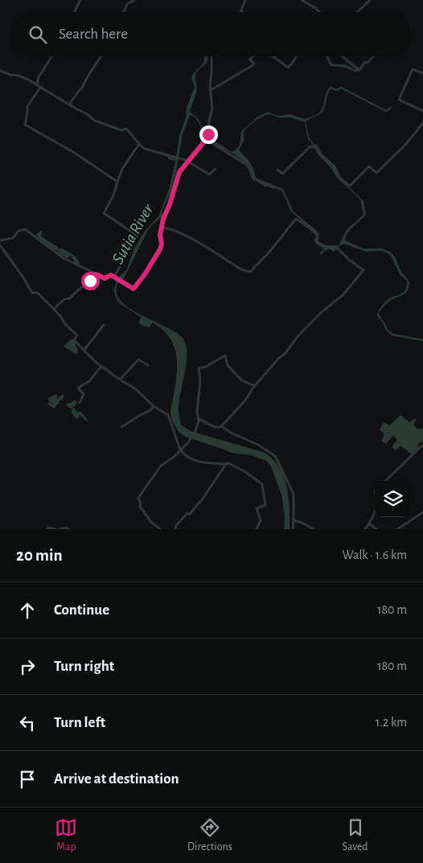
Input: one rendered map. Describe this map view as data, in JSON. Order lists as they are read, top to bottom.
{
  "water": ["Sutia River"],
  "page": {
    "search": "Search here",
    "heading": ["20 min", "Walk · 1.6 km"],
    "list": [
      ["Continue", "180 m"],
      ["Turn right", "180 m"],
      ["Turn left", "1.2 km"],
      "Arrive at destination"
    ],
    "nav": ["Map", "Directions", "Saved"]
  }
}
